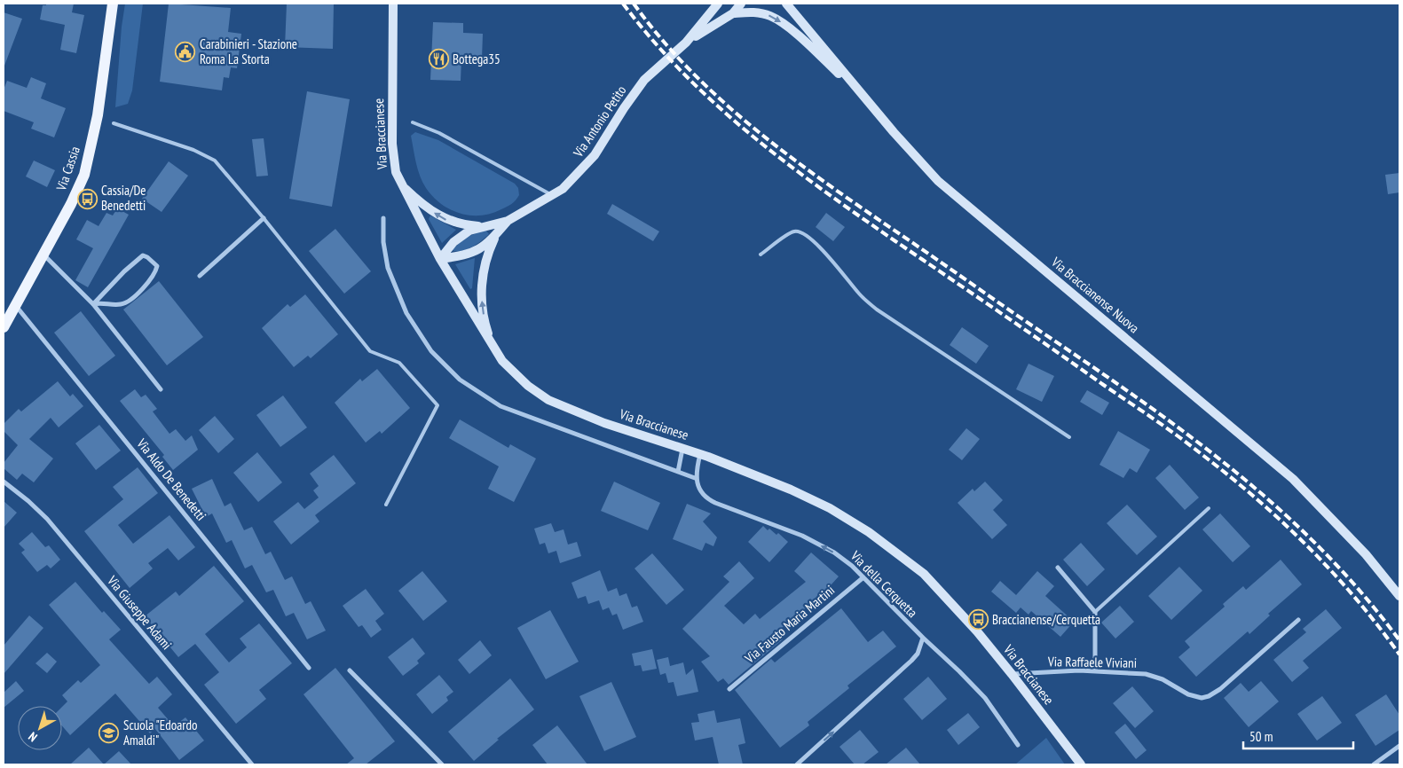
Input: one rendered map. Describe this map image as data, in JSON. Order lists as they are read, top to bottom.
{
  "streets": {
    "main road": ["Via Cassia"],
    "street": [
      "Via Antonio Petito",
      "Via Braccianese",
      "Via Braccianense Nuova",
      "Via Aldo De Benedetti",
      "Via della Cerquetta",
      "Via Giuseppe Adami",
      "Via Fausto Maria Martini",
      "Via Raffaele Viviani"
    ]
  },
  "crossings": [
    ["Via Antonio Petito", "Via Braccianese"],
    ["Via Braccianese", "Via Raffaele Viviani"],
    ["Via Cassia", "Via Aldo De Benedetti"],
    ["Via della Cerquetta", "Via Fausto Maria Martini"]
  ],
  "one_way": ["Via della Cerquetta"],
  "places": {
    "public building": ["Carabinieri - Stazione Roma La Storta"],
    "restaurant": ["Bottega35"],
    "bus stop": ["Cassia/De Benedetti", "Braccianense/Cerquetta"],
    "school or university": ["Scuola \"Edoardo Amaldi\""]
  },
  "scale_bar": "50 m",
  "north": "bottom left"
}
